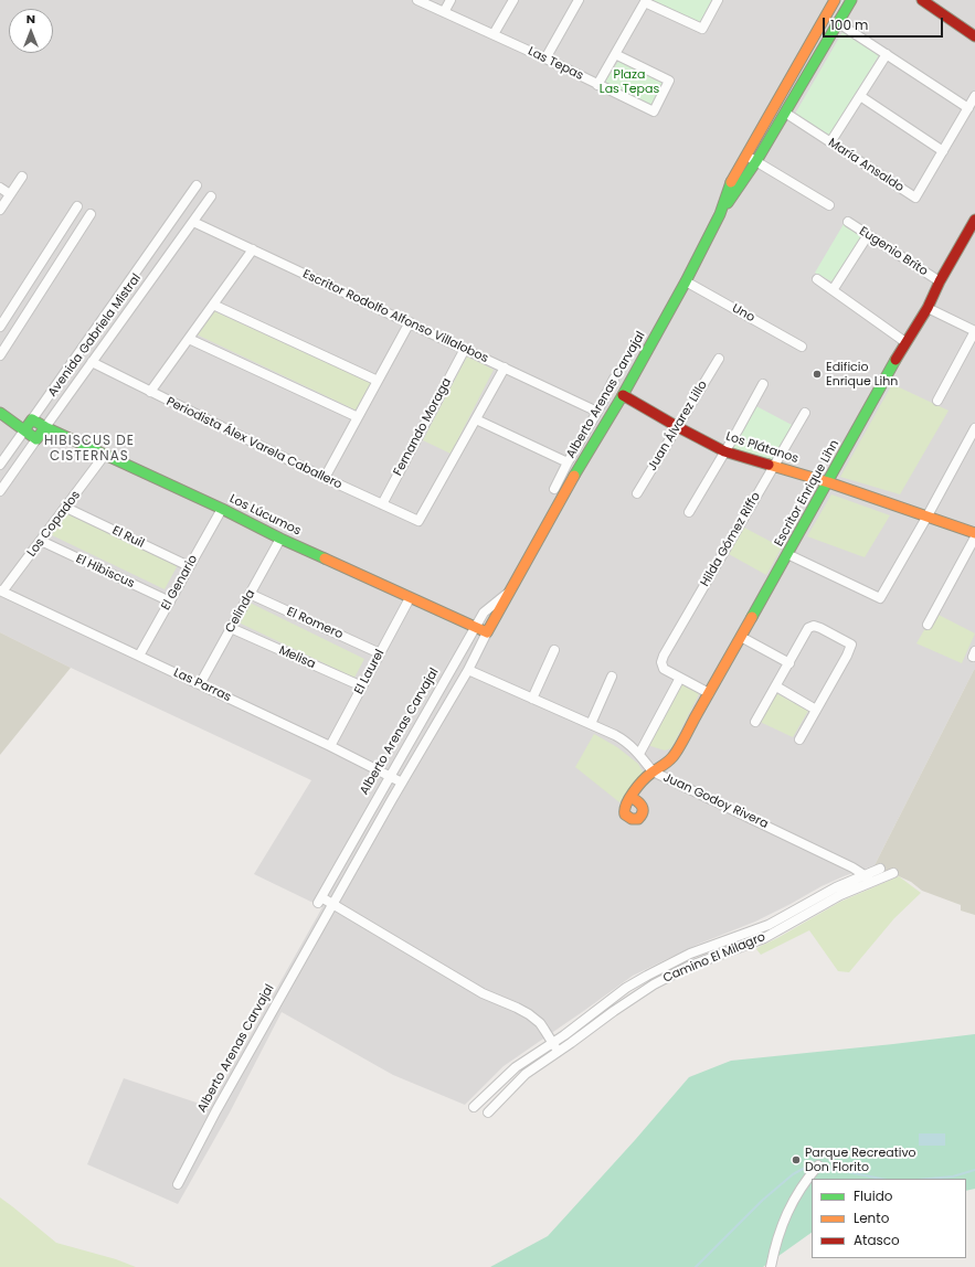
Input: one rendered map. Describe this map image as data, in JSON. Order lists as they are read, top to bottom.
{
  "streets": {
    "street": [
      "Las Tepas",
      "María Ansaldo",
      "Eugenio Brito",
      "Uno",
      "Escritor Rodolfo Alfonso Villalobos",
      "Avenida Gabriela Mistral",
      "Alberto Arenas Carvajal",
      "Juan Álvarez Lillo",
      "Fernando Moraga",
      "Periodista Álex Varela Caballero",
      "Los Plátanos",
      "Escritor Enrique Lihn",
      "Los Lúcumos",
      "Los Copados",
      "El Ruil",
      "Hilda Gómez Riffo",
      "El Hibiscus",
      "El Genario",
      "Celinda",
      "El Romero",
      "Melisa",
      "El Laurel",
      "Las Parras",
      "Juan Godoy Rivera",
      "Camino El Milagro"
    ]
  },
  "crossings": [
    ["María Ansaldo", "Alberto Arenas Carvajal"],
    ["Eugenio Brito", "Escritor Enrique Lihn"],
    ["Uno", "Alberto Arenas Carvajal"],
    ["Escritor Rodolfo Alfonso Villalobos", "Avenida Gabriela Mistral"],
    ["Escritor Rodolfo Alfonso Villalobos", "Alberto Arenas Carvajal"],
    ["Escritor Rodolfo Alfonso Villalobos", "Fernando Moraga"],
    ["Avenida Gabriela Mistral", "Periodista Álex Varela Caballero"],
    ["Avenida Gabriela Mistral", "Los Lúcumos"],
    ["Alberto Arenas Carvajal", "Los Plátanos"],
    ["Alberto Arenas Carvajal", "Los Lúcumos"],
    ["Alberto Arenas Carvajal", "Las Parras"],
    ["Alberto Arenas Carvajal", "Juan Godoy Rivera"],
    ["Juan Álvarez Lillo", "Los Plátanos"],
    ["Fernando Moraga", "Periodista Álex Varela Caballero"],
    ["Los Plátanos", "Escritor Enrique Lihn"],
    ["Los Plátanos", "Hilda Gómez Riffo"],
    ["Escritor Enrique Lihn", "Juan Godoy Rivera"],
    ["Los Lúcumos", "Los Copados"],
    ["Los Lúcumos", "El Genario"],
    ["Los Lúcumos", "Celinda"],
    ["Los Lúcumos", "El Laurel"],
    ["Los Copados", "El Ruil"],
    ["Los Copados", "El Hibiscus"],
    ["Los Copados", "Las Parras"],
    ["El Ruil", "El Genario"],
    ["El Hibiscus", "El Genario"],
    ["El Genario", "Las Parras"],
    ["Celinda", "El Romero"],
    ["Celinda", "Melisa"],
    ["Celinda", "Las Parras"],
    ["El Romero", "El Laurel"],
    ["Melisa", "El Laurel"],
    ["El Laurel", "Las Parras"],
    ["Juan Godoy Rivera", "Camino El Milagro"]
  ],
  "districts": ["HIBISCUS DE CISTERNAS"],
  "parks": ["Plaza Las Tepas"],
  "places": ["Edificio Enrique Lihn", "Parque Recreativo Don Florito"],
  "legend": ["Fluido", "Lento", "Atasco"],
  "scale_bar": "100 m",
  "north": "top"
}
